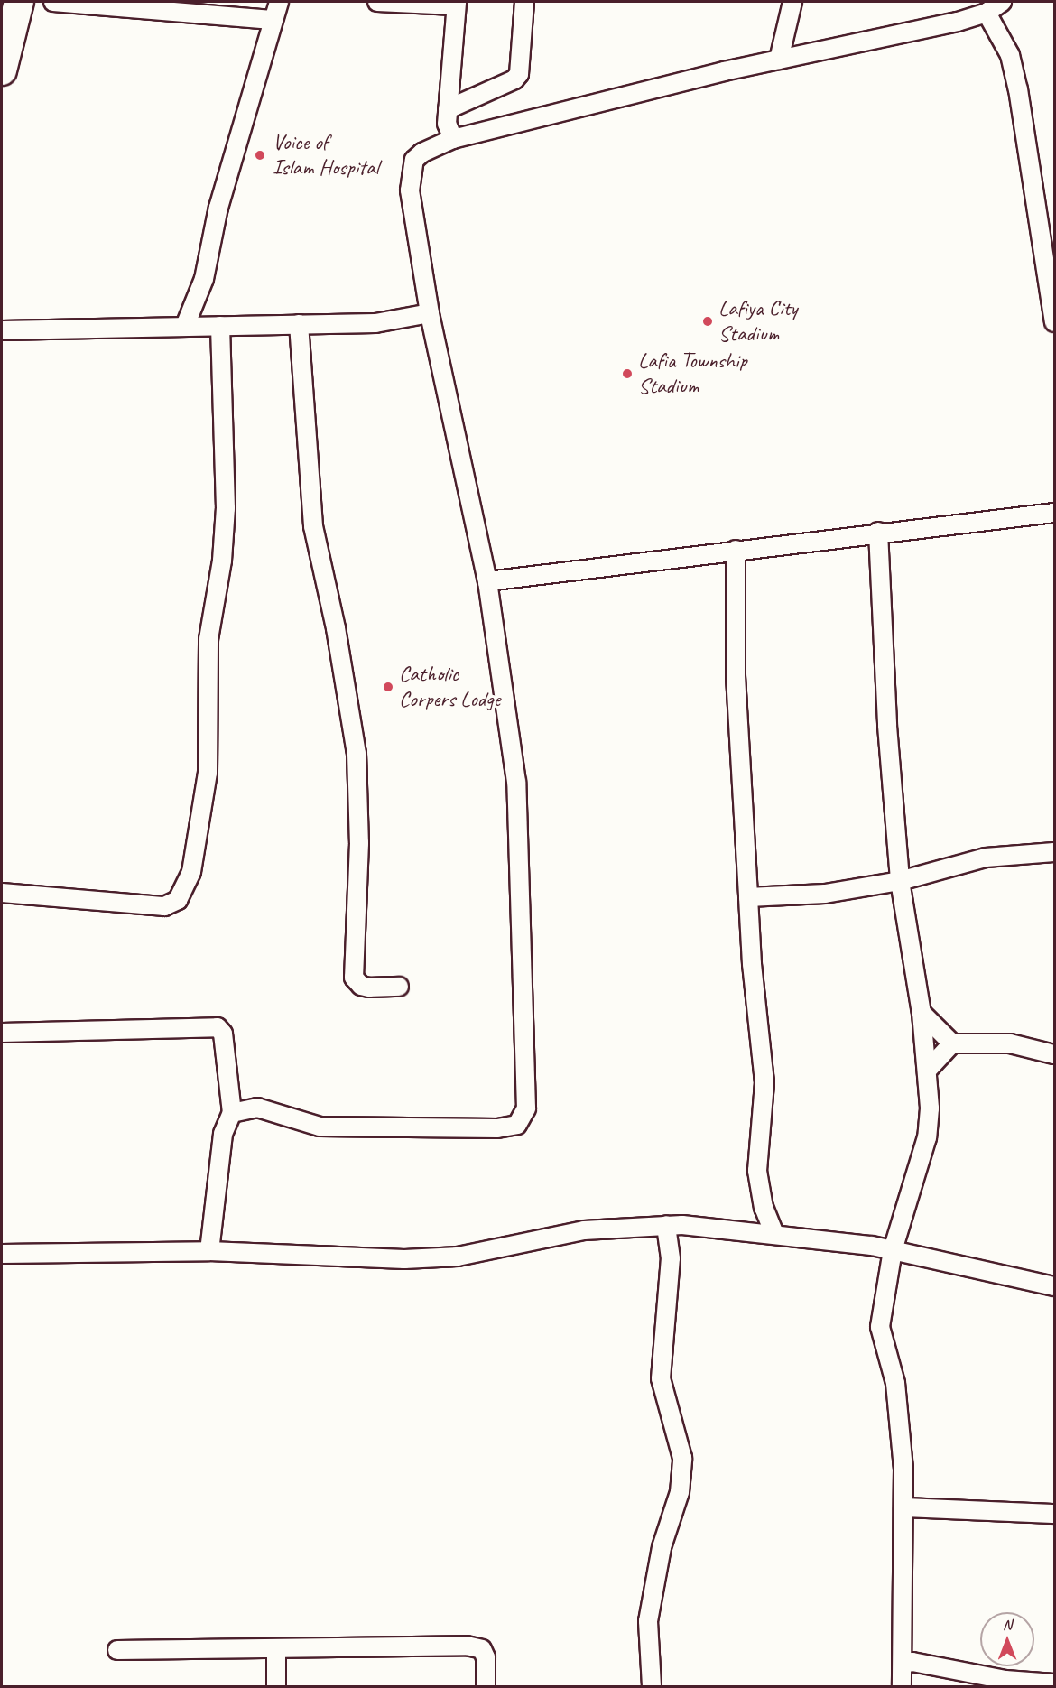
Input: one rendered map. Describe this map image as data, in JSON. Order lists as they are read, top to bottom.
{
  "places": [
    "Voice of Islam Hospital",
    "Lafiya City Stadium",
    "Lafia Township Stadium",
    "Catholic Corpers Lodge"
  ],
  "north": "top"
}
